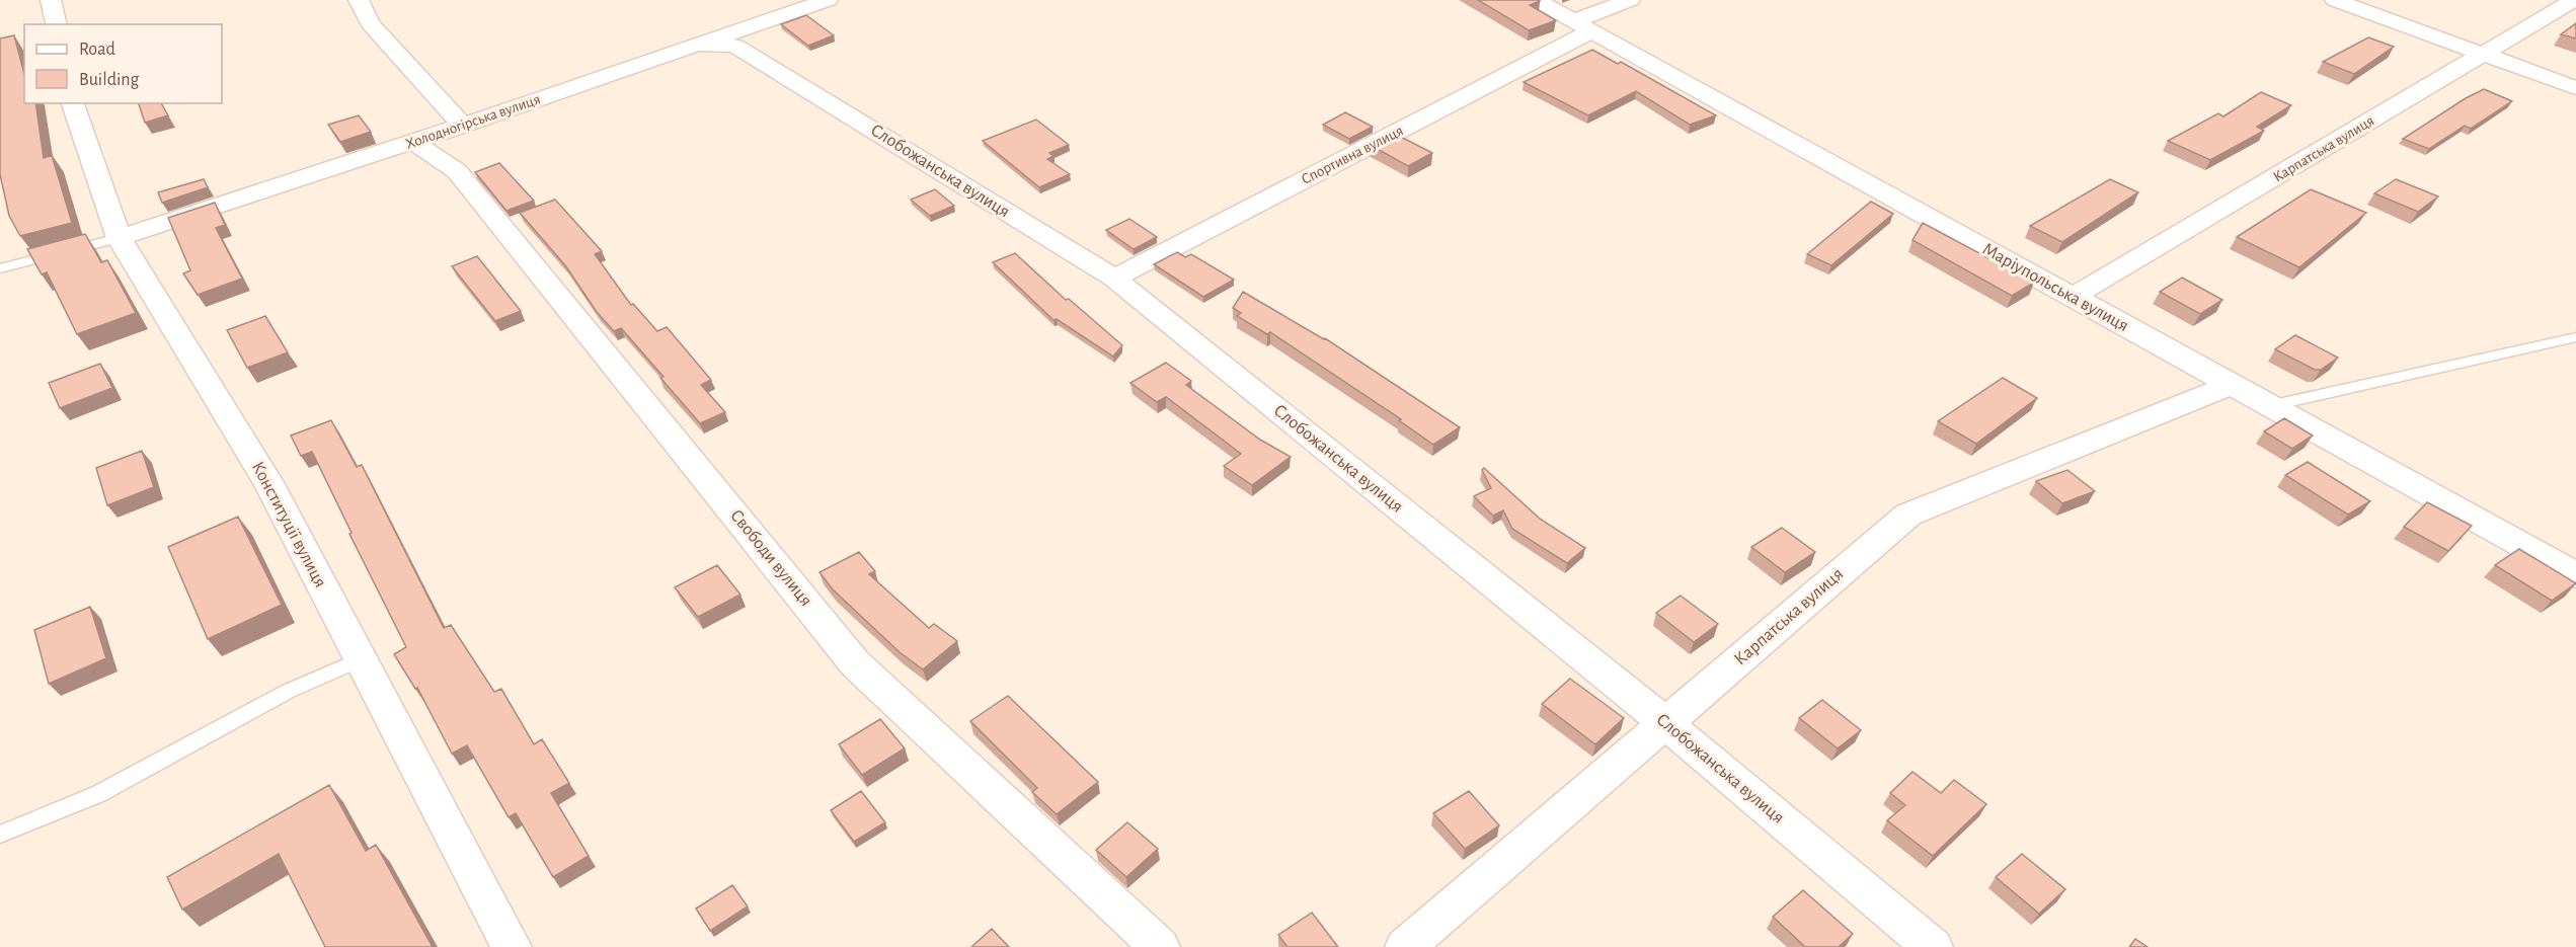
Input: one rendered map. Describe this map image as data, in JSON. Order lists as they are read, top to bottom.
{
  "streets": {
    "street": [
      "Холодногірська вулиця",
      "Карпатська вулиця",
      "Спортивна вулиця",
      "Слобожанська вулиця",
      "Маріупольська вулиця",
      "Конституції вулиця",
      "Свободи вулиця"
    ]
  },
  "crossings": [
    ["Холодногірська вулиця", "Слобожанська вулиця"],
    ["Холодногірська вулиця", "Конституції вулиця"],
    ["Холодногірська вулиця", "Свободи вулиця"],
    ["Карпатська вулиця", "Слобожанська вулиця"],
    ["Карпатська вулиця", "Маріупольська вулиця"],
    ["Спортивна вулиця", "Слобожанська вулиця"],
    ["Спортивна вулиця", "Маріупольська вулиця"]
  ],
  "legend": ["Road", "Building"]
}
